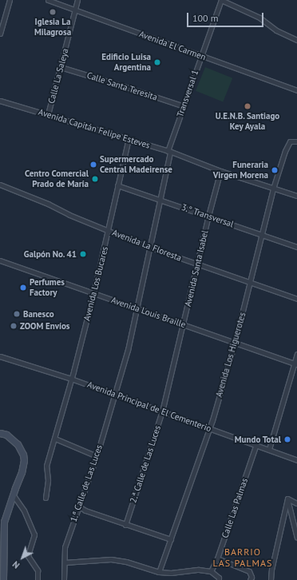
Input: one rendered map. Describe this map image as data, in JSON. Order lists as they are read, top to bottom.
{
  "streets": {
    "street": [
      "Avenida El Carmen",
      "Calle La Saleya",
      "Calle Santa Teresita",
      "Transversal 1",
      "Avenida Capitán Felipe Esteves",
      "3.° Transversal",
      "Avenida La Floresta",
      "Avenida Santa Isabel",
      "Avenida Los Bucares",
      "Avenida Louis Braille",
      "Avenida Los Higuerotes",
      "Avenida Principal de El Cementerio",
      "2.ª Calle de Las Luces",
      "1.ª Calle de Las Luces",
      "Calle Las Palmas"
    ]
  },
  "crossings": [
    ["Avenida El Carmen", "Calle La Saleya"],
    ["Avenida El Carmen", "Transversal 1"],
    ["Calle La Saleya", "Calle Santa Teresita"],
    ["Calle La Saleya", "Avenida Capitán Felipe Esteves"],
    ["Calle Santa Teresita", "Transversal 1"],
    ["Transversal 1", "Avenida Capitán Felipe Esteves"],
    ["Transversal 1", "3.° Transversal"],
    ["Transversal 1", "Avenida La Floresta"],
    ["Transversal 1", "1.ª Calle de Las Luces"],
    ["Avenida Capitán Felipe Esteves", "Avenida Santa Isabel"],
    ["Avenida Capitán Felipe Esteves", "Avenida Los Bucares"],
    ["Avenida Capitán Felipe Esteves", "Avenida Los Higuerotes"],
    ["3.° Transversal", "Avenida Santa Isabel"],
    ["3.° Transversal", "Avenida Los Bucares"],
    ["3.° Transversal", "Avenida Los Higuerotes"],
    ["Avenida La Floresta", "Avenida Santa Isabel"],
    ["Avenida La Floresta", "Avenida Los Bucares"],
    ["Avenida La Floresta", "Avenida Los Higuerotes"],
    ["Avenida La Floresta", "1.ª Calle de Las Luces"],
    ["Avenida Santa Isabel", "Avenida Louis Braille"],
    ["Avenida Santa Isabel", "2.ª Calle de Las Luces"],
    ["Avenida Los Bucares", "Avenida Louis Braille"],
    ["Avenida Los Bucares", "Avenida Principal de El Cementerio"],
    ["Avenida Louis Braille", "Avenida Los Higuerotes"],
    ["Avenida Louis Braille", "1.ª Calle de Las Luces"],
    ["Avenida Los Higuerotes", "Avenida Principal de El Cementerio"],
    ["Avenida Principal de El Cementerio", "2.ª Calle de Las Luces"],
    ["Avenida Principal de El Cementerio", "1.ª Calle de Las Luces"],
    ["Avenida Principal de El Cementerio", "Calle Las Palmas"]
  ],
  "districts": ["BARRIO LAS PALMAS"],
  "places": [
    "Iglesia La Milagrosa",
    "Edificio Luisa Argentina",
    "U.E.N.B. Santiago Key Ayala",
    "Supermercado Central Madeirense",
    "Funeraria Virgen Morena",
    "Centro Comercial Prado de María",
    "Galpón No. 41",
    "Perfumes Factory",
    "Banesco",
    "ZOOM Envíos",
    "Mundo Total"
  ],
  "scale_bar": "100 m",
  "north": "bottom left"
}
